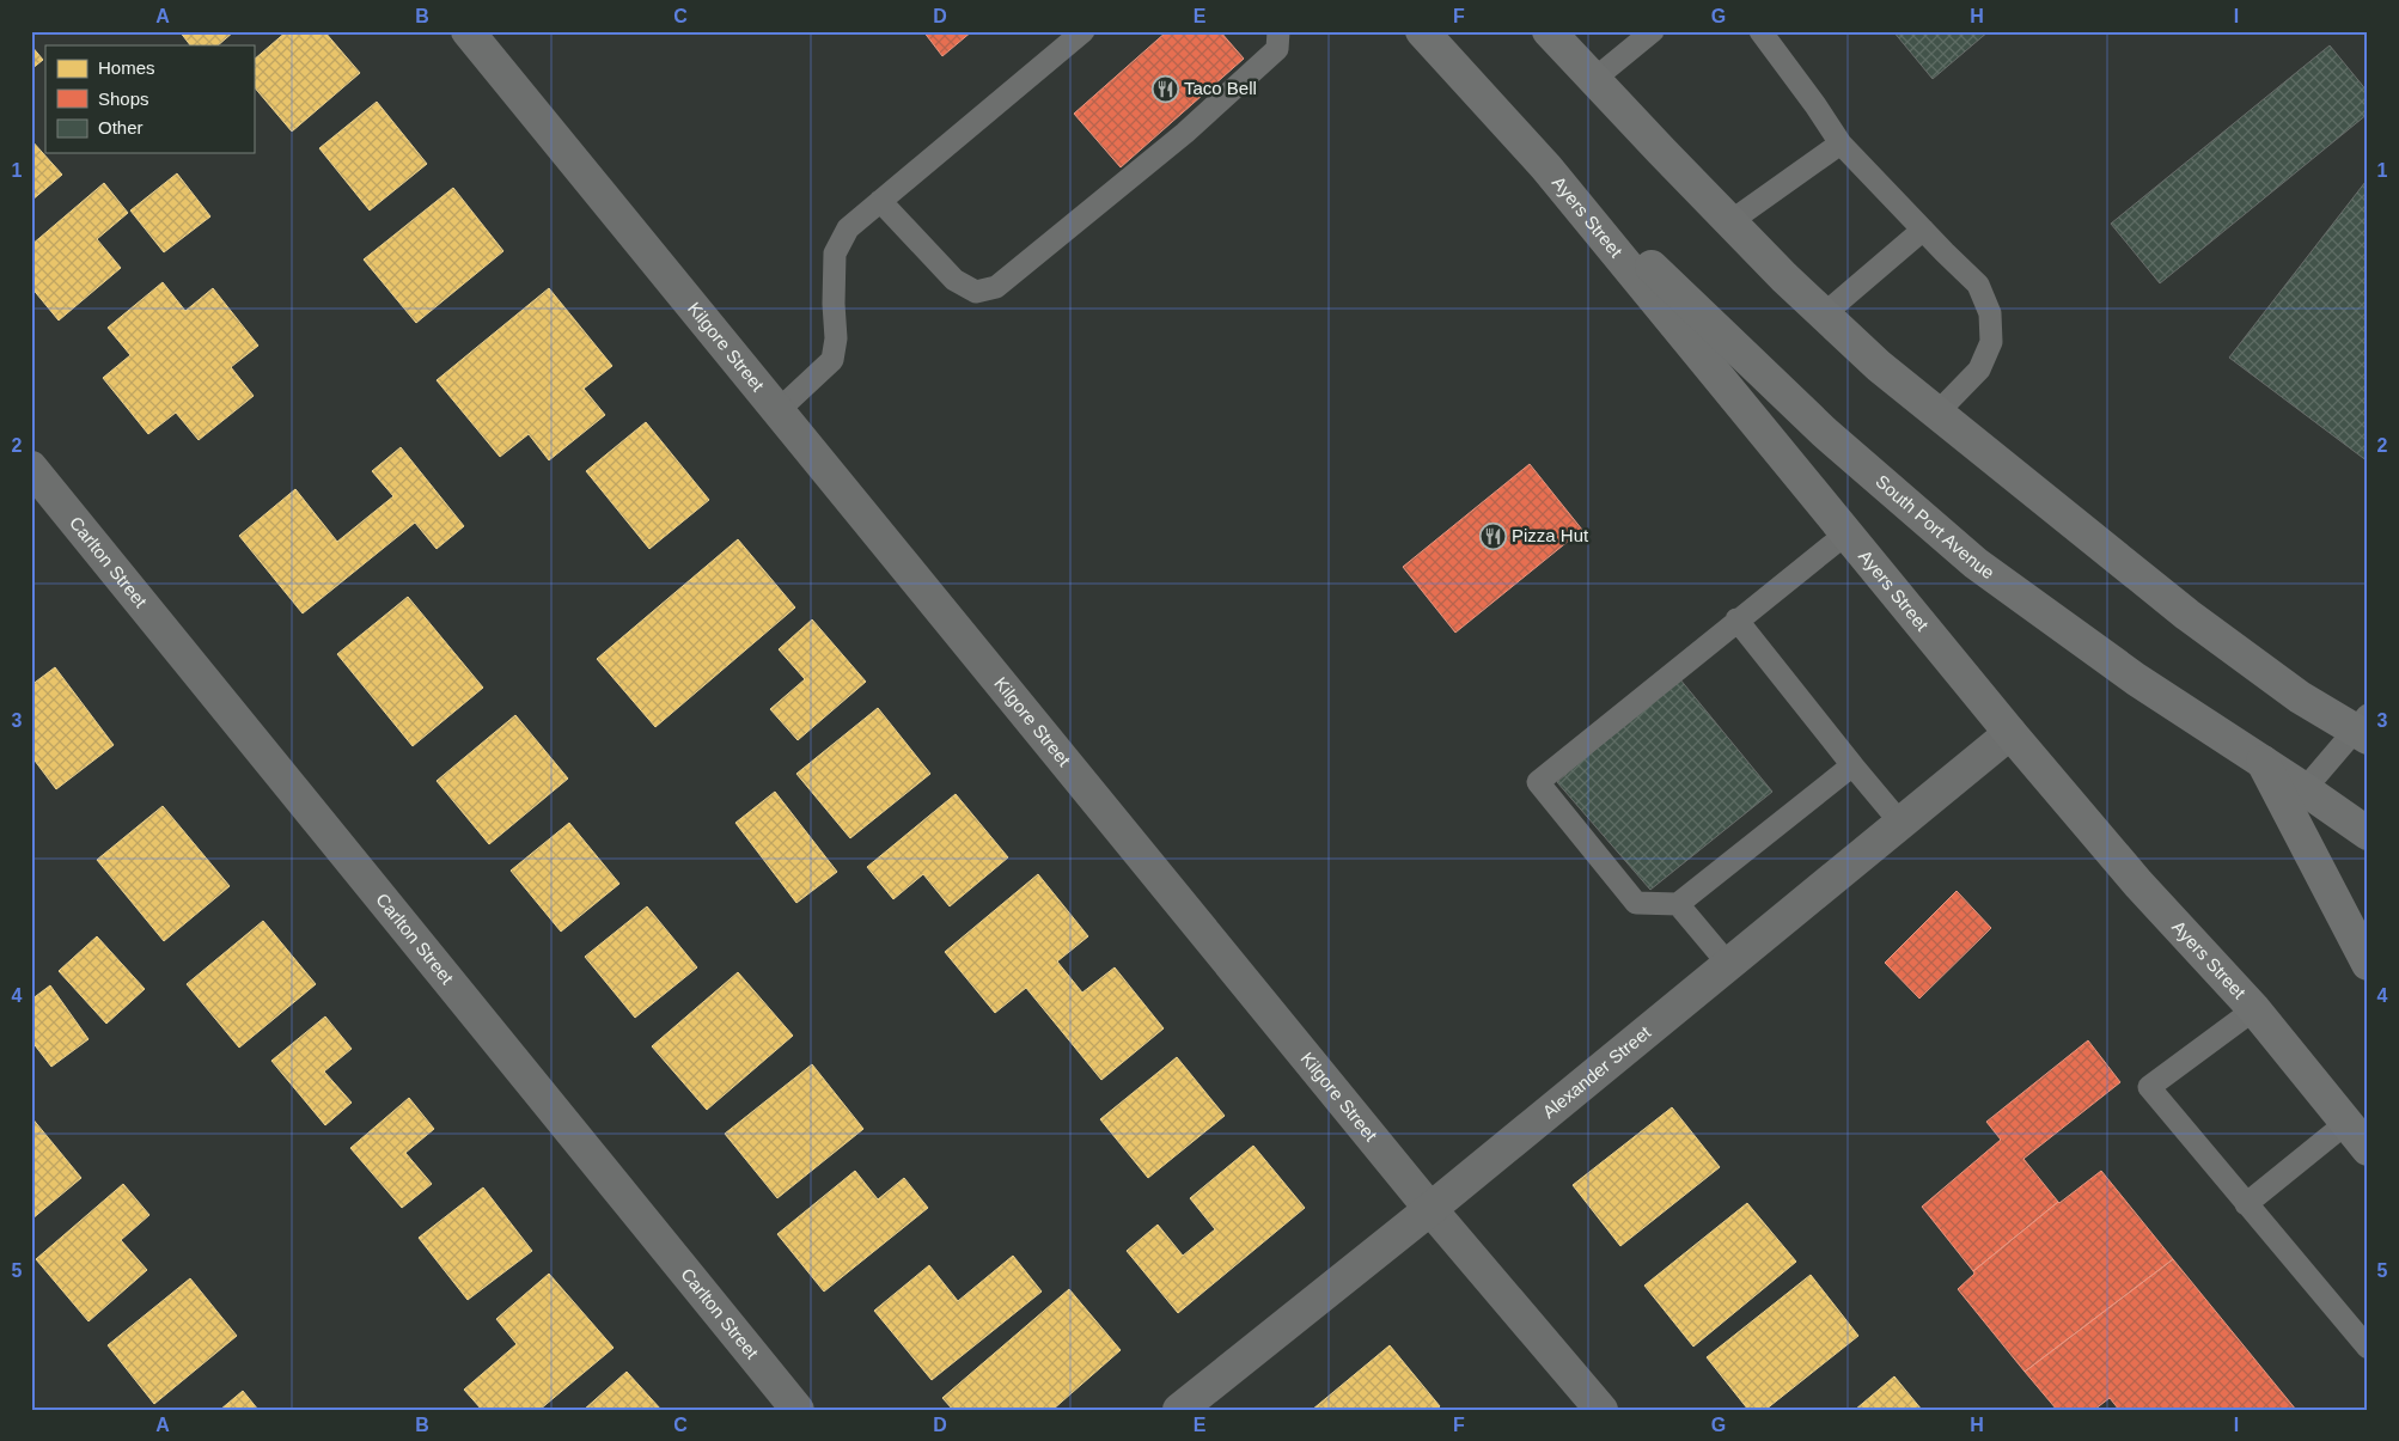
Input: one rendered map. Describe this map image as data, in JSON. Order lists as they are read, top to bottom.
{
  "streets": {
    "main road": ["Ayers Street", "South Port Avenue"],
    "street": ["Kilgore Street", "Carlton Street", "Alexander Street"]
  },
  "crossings": [
    ["Ayers Street", "South Port Avenue"],
    ["Ayers Street", "Alexander Street"],
    ["Kilgore Street", "Alexander Street"]
  ],
  "places": {
    "restaurant": ["Taco Bell", "Pizza Hut"]
  },
  "legend": ["Homes", "Shops", "Other"],
  "grid": {
    "columns": [
      "A",
      "B",
      "C",
      "D",
      "E",
      "F",
      "G",
      "H",
      "I"
    ],
    "rows": [
      "1",
      "2",
      "3",
      "4",
      "5"
    ]
  }
}
